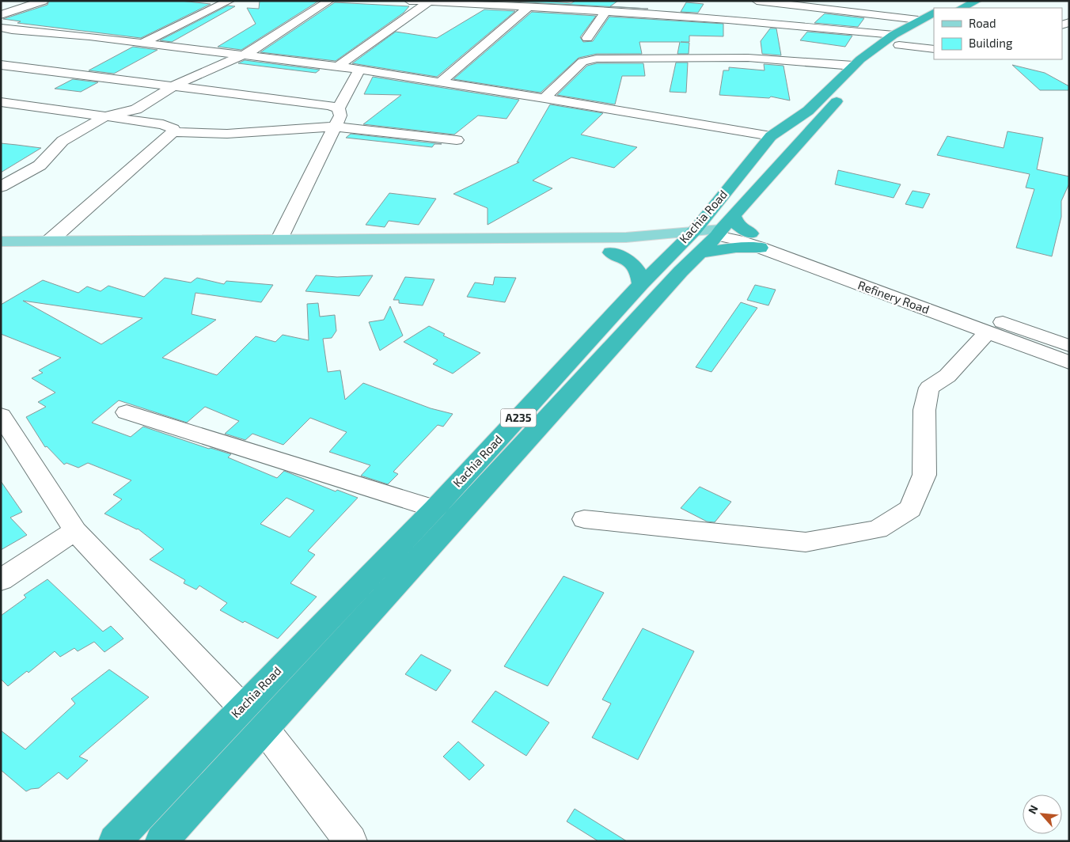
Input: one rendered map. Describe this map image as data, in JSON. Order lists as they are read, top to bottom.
{
  "streets": {
    "highway": ["Kachia Road", "A235"],
    "street": ["Refinery Road"]
  },
  "crossings": [
    ["Kachia Road", "Refinery Road"]
  ],
  "legend": ["Road", "Building"],
  "north": "top left"
}
